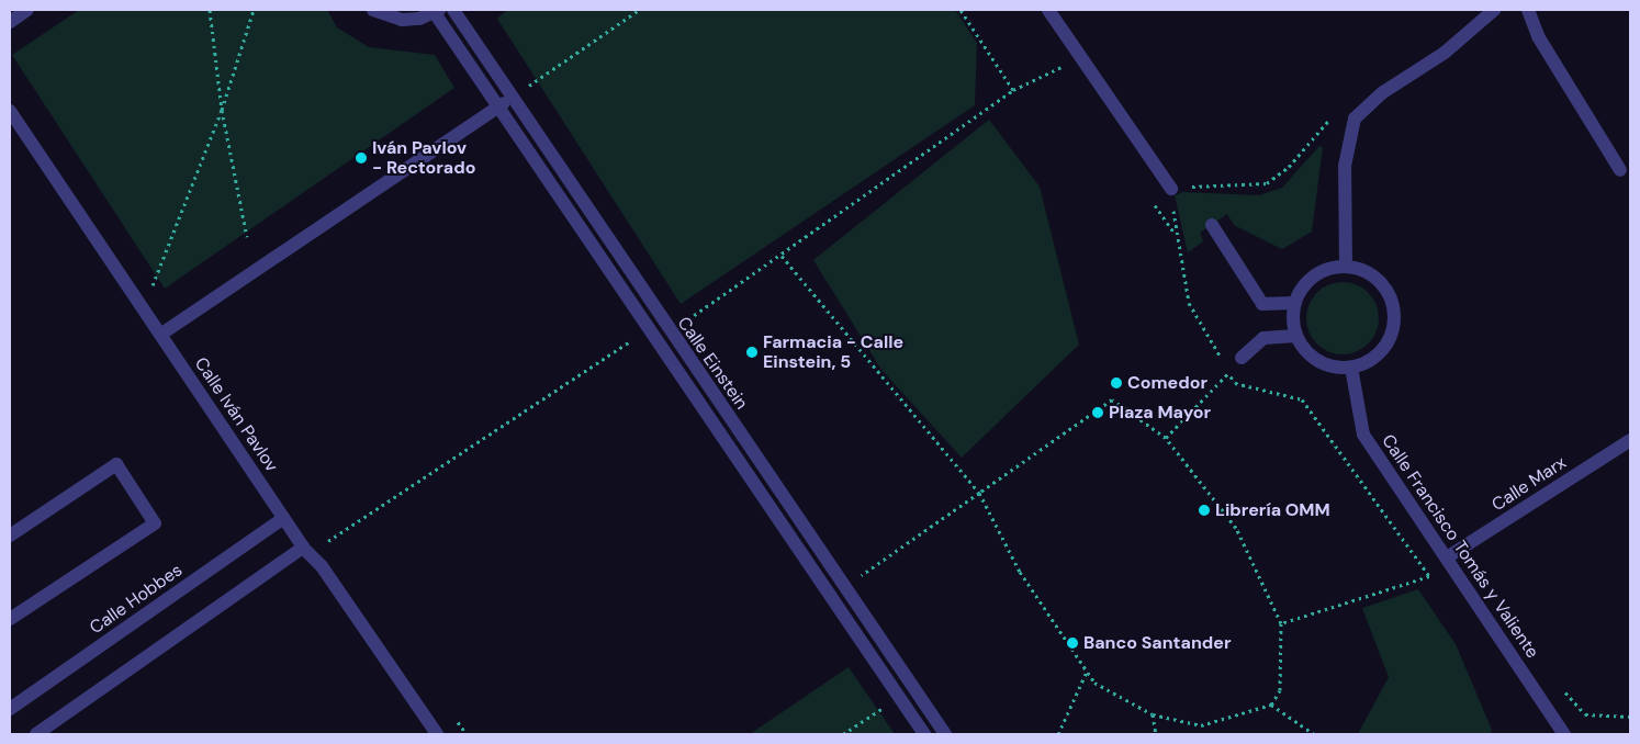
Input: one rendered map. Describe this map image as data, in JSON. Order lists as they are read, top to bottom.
{
  "streets": {
    "street": [
      "Calle Einstein",
      "Calle Iván Pavlov",
      "Calle Marx",
      "Calle Francisco Tomás y Valiente",
      "Calle Hobbes"
    ]
  },
  "crossings": [
    ["Calle Iván Pavlov", "Calle Hobbes"],
    ["Calle Marx", "Calle Francisco Tomás y Valiente"]
  ],
  "places": [
    "Iván Pavlov - Rectorado",
    "Farmacia - Calle Einstein, 5",
    "Comedor",
    "Plaza Mayor",
    "Librería OMM",
    "Banco Santander"
  ]
}
